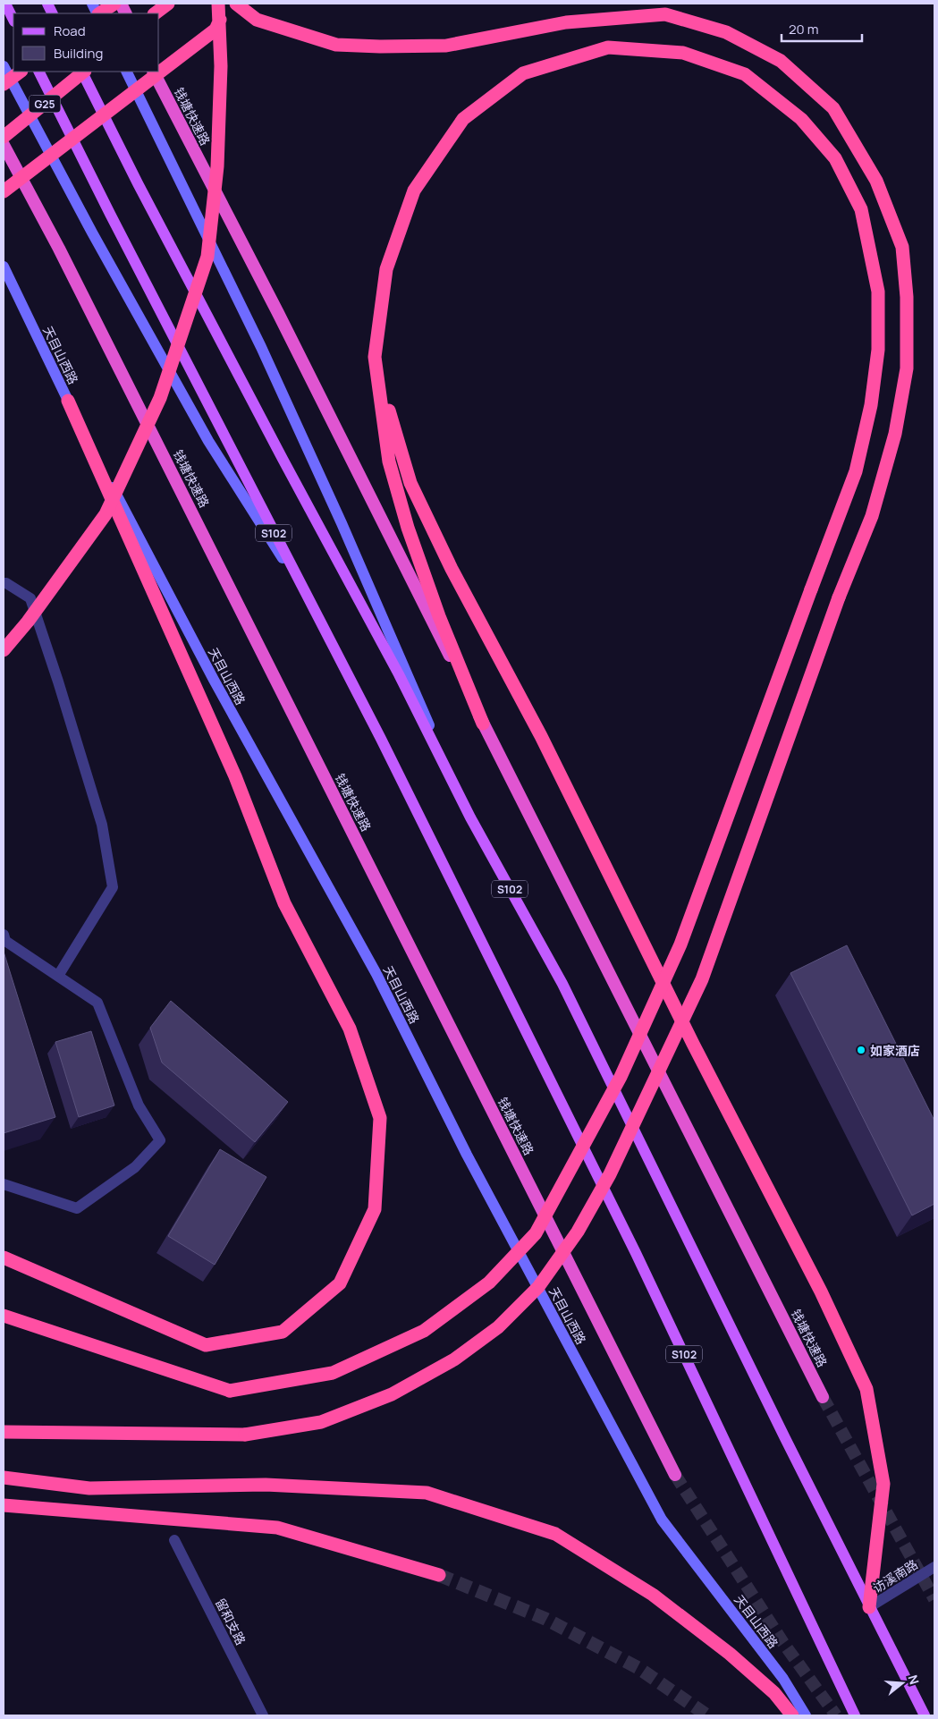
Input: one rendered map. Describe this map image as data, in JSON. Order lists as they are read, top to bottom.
{
  "streets": {
    "highway": ["G25", "钱塘快速路"],
    "main road": ["天目山西路", "S102"],
    "street": ["访溪南路", "留和支路"]
  },
  "crossings": [
    ["S102", "访溪南路"]
  ],
  "places": ["如家酒店"],
  "legend": ["Road", "Building"],
  "scale_bar": "20 m",
  "north": "right"
}
